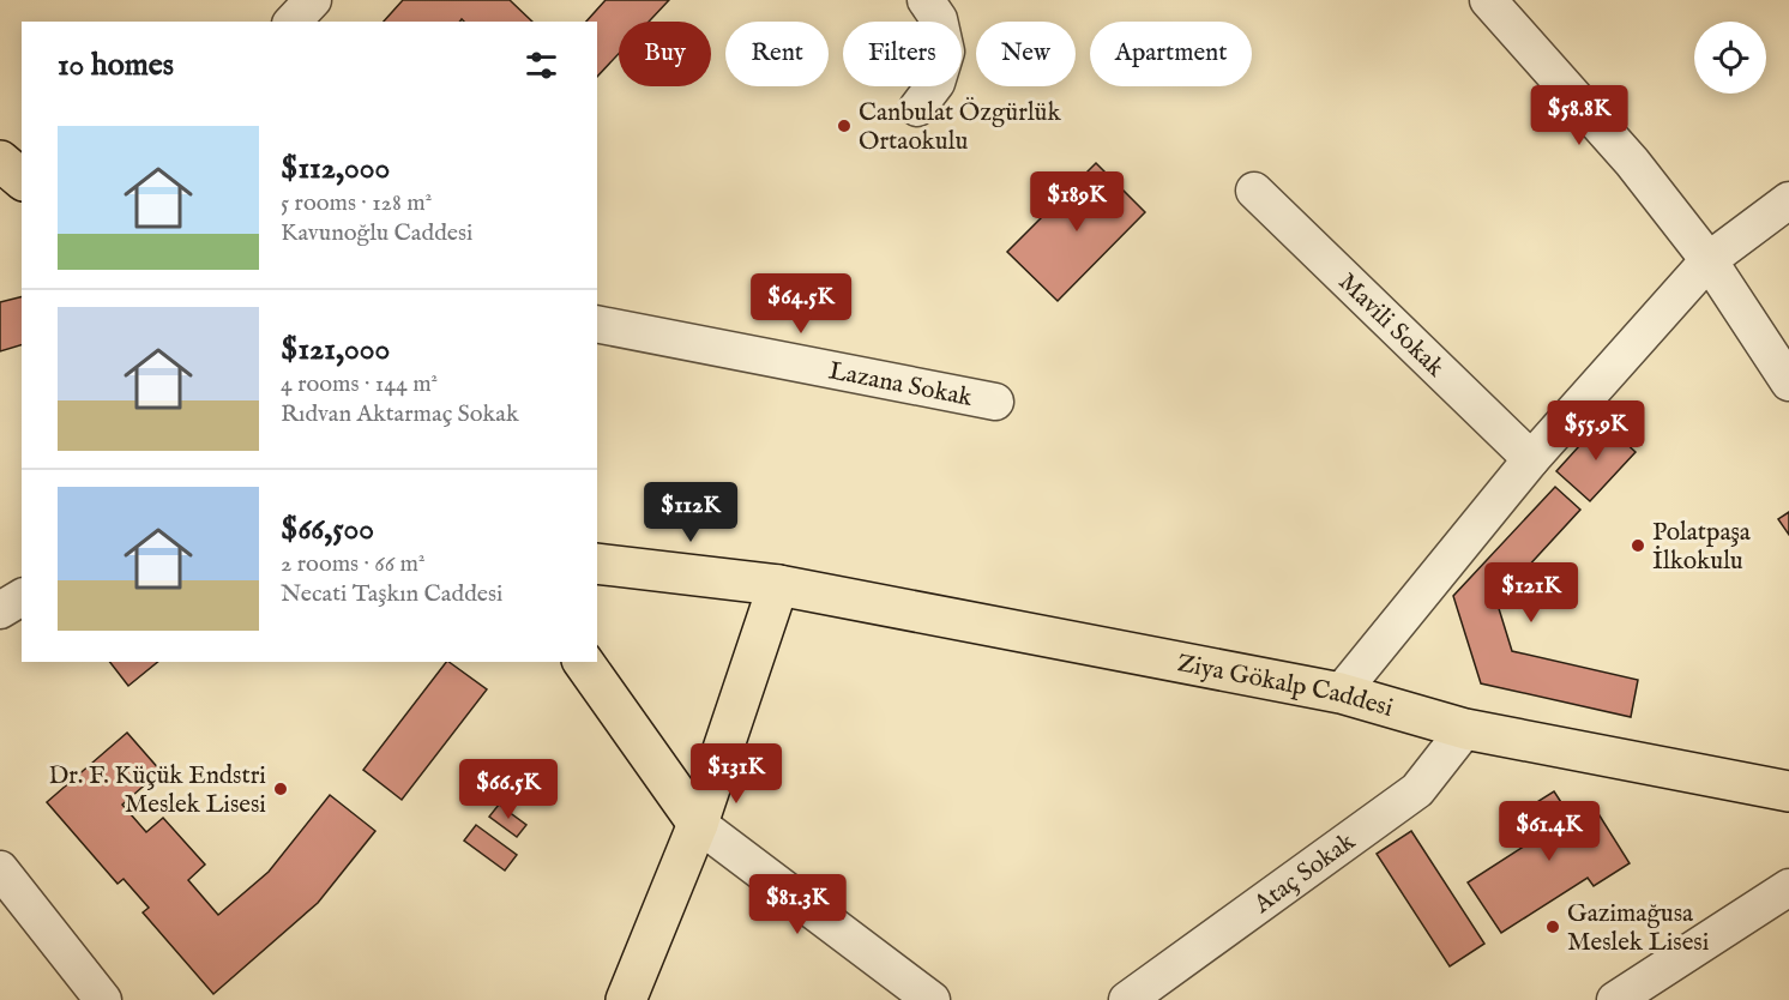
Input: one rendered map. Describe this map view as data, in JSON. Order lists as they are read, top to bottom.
{
  "streets": {
    "main road": ["Ziya Gökalp Caddesi"],
    "street": ["Mavili Sokak", "Lazana Sokak", "Ataç Sokak"]
  },
  "crossings": [
    ["Ziya Gökalp Caddesi", "Ataç Sokak"]
  ],
  "places": [
    "Canbulat Özgürlük Ortaokulu",
    "Polatpaşa İlkokulu",
    "Dr. F. Küçük Endstri Meslek Lisesi",
    "Gazimağusa Meslek Lisesi"
  ],
  "page": {
    "chip": [
      "Buy",
      "Rent",
      "Filters",
      "New",
      "Apartment"
    ],
    "heading": "10 homes",
    "price": [
      "$58.8K",
      "$189K",
      "$64.5K",
      "$55.9K",
      "$112K",
      "$121K",
      "$131K",
      "$66.5K",
      "$61.4K",
      "$81.3K"
    ],
    "list": [
      {
        "name": "$112,000",
        "note": "5 rooms · 128 m² · Kavunoğlu Caddesi"
      },
      {
        "name": "$121,000",
        "note": "4 rooms · 144 m² · Rıdvan Aktarmaç Sokak"
      },
      {
        "name": "$66,500",
        "note": "2 rooms · 66 m² · Necati Taşkın Caddesi"
      }
    ]
  }
}
